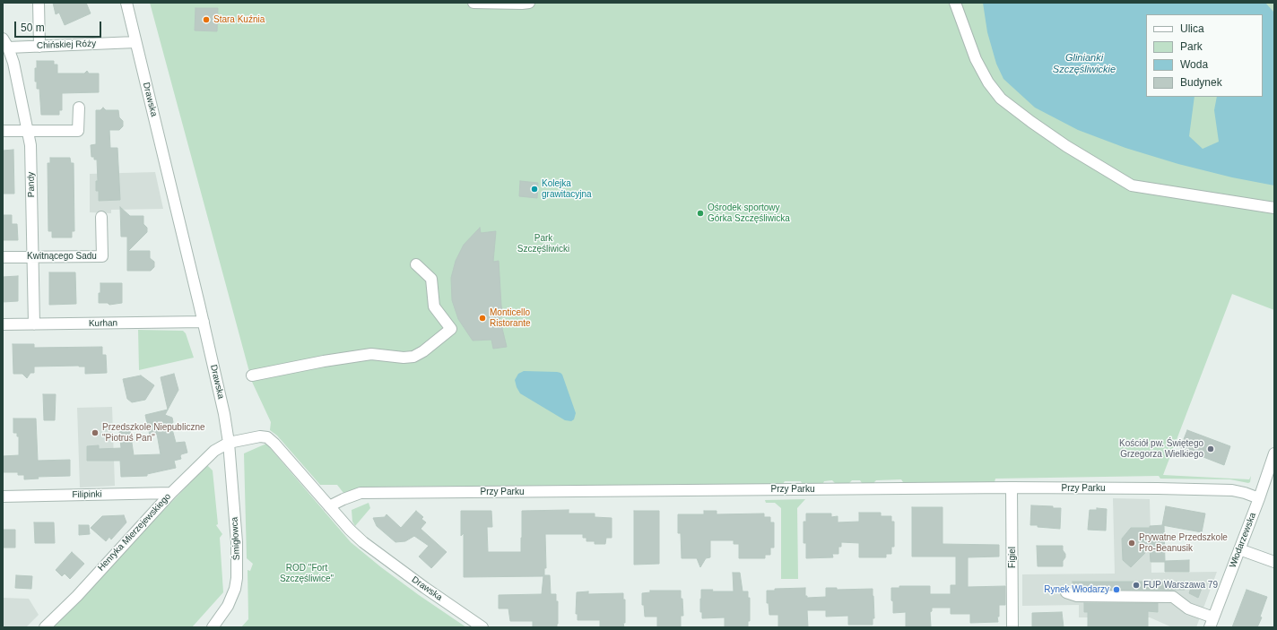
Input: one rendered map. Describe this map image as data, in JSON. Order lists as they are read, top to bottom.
{
  "streets": {
    "street": [
      "Chińskiej Róży",
      "Drawska",
      "Pandy",
      "Kwitnącego Sadu",
      "Kurhan",
      "Przy Parku",
      "Filipinki",
      "Henryka Mierzejewskiego",
      "Śmigłowca",
      "Włodarzewska",
      "Figiel"
    ]
  },
  "crossings": [
    ["Chińskiej Róży", "Drawska"],
    ["Chińskiej Róży", "Pandy"],
    ["Drawska", "Kurhan"],
    ["Drawska", "Przy Parku"],
    ["Drawska", "Henryka Mierzejewskiego"],
    ["Drawska", "Śmigłowca"],
    ["Pandy", "Kwitnącego Sadu"],
    ["Pandy", "Kurhan"],
    ["Przy Parku", "Włodarzewska"],
    ["Przy Parku", "Figiel"],
    ["Filipinki", "Henryka Mierzejewskiego"],
    ["Henryka Mierzejewskiego", "Śmigłowca"]
  ],
  "water": ["Glinianki Szczęśliwickie"],
  "parks": ["Park Szczęśliwicki", "ROD \"Fort Szczęśliwice\""],
  "places": [
    "Stara Kuźnia",
    "Kolejka grawitacyjna",
    "Ośrodek sportowy Górka Szczęśliwicka",
    "Monticello Ristorante",
    "Przedszkole Niepubliczne \"Piotruś Pan\"",
    "Kościół pw. Świętego Grzegorza Wielkiego",
    "Prywatne Przedszkole Pro-Beanusik",
    "FUP Warszawa 79",
    "Rynek Włodarzy"
  ],
  "legend": [
    "Ulica",
    "Park",
    "Woda",
    "Budynek"
  ],
  "scale_bar": "50 m"
}
